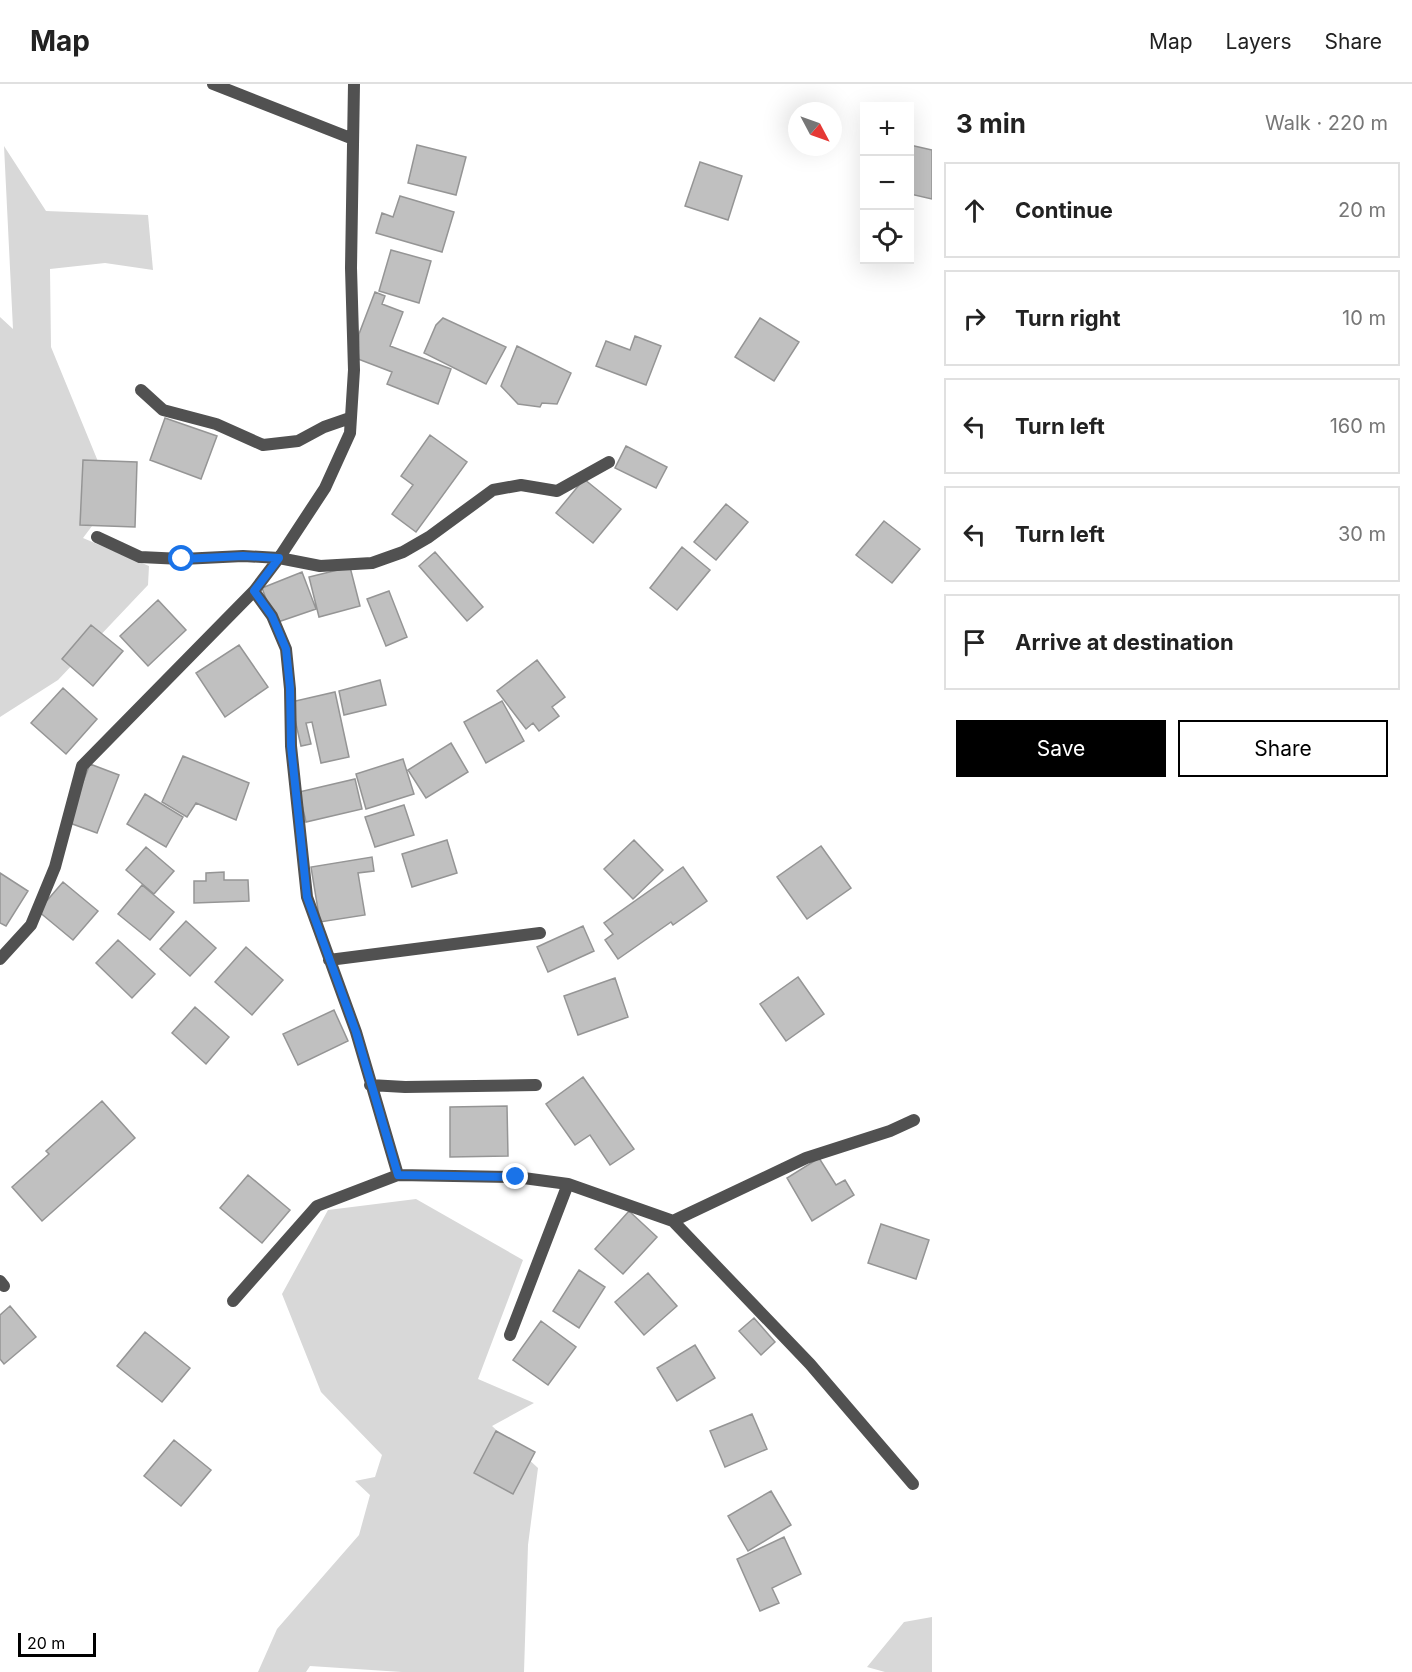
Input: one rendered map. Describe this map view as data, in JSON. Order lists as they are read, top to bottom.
{
  "scale_bar": "20 m",
  "north": "bottom right",
  "page": {
    "header": "Map",
    "nav": ["Map", "Layers", "Share"],
    "heading": ["3 min", "Walk · 220 m"],
    "map_buttons": ["+", "−"],
    "list": [
      ["Continue", "20 m"],
      ["Turn right", "10 m"],
      ["Turn left", "160 m"],
      ["Turn left", "30 m"],
      "Arrive at destination"
    ],
    "buttons": ["Save", "Share"],
    "scale": "20 m"
  }
}
